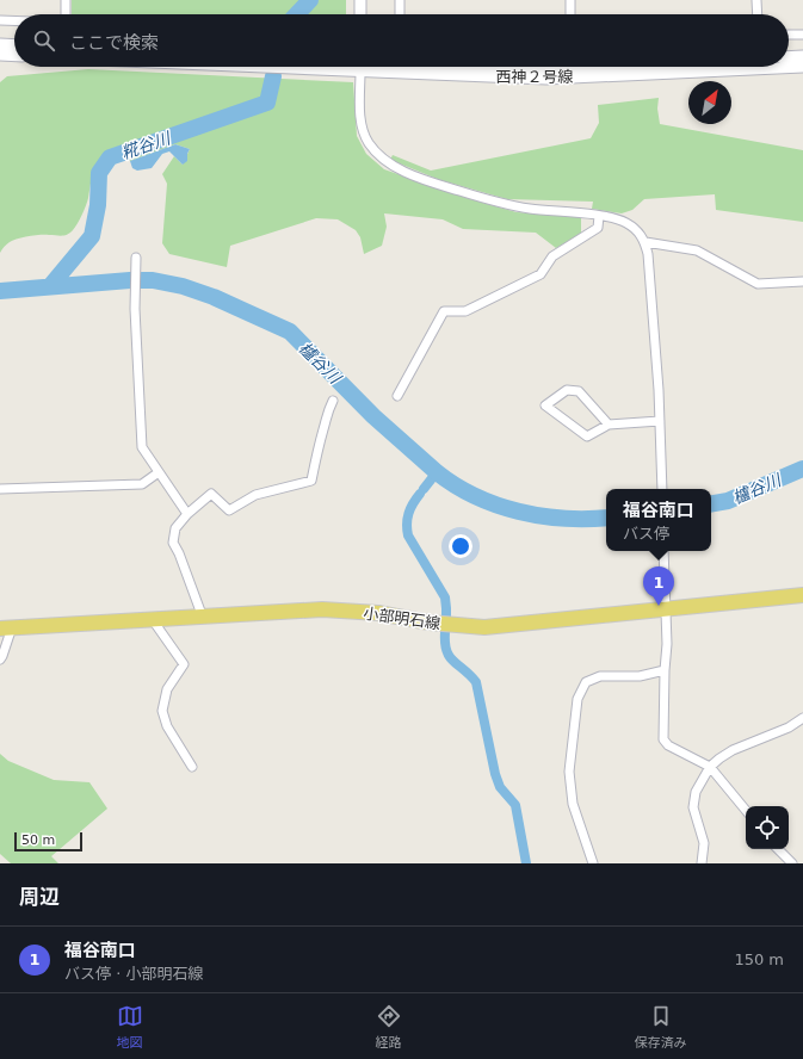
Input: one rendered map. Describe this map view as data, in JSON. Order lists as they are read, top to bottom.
{
  "streets": {
    "main road": ["小部明石線"],
    "street": ["西神２号線"]
  },
  "water": ["糀谷川", "櫨谷川"],
  "scale_bar": "50 m",
  "north": "top right",
  "page": {
    "search": "ここで検索",
    "popup": ["福谷南口", "バス停"],
    "pins": "1",
    "scale": "50 m",
    "heading": "周辺",
    "list": [
      {
        "mark": "1",
        "name": "福谷南口",
        "note": "バス停 · 小部明石線",
        "value": "150 m"
      }
    ],
    "nav": ["地図", "経路", "保存済み"]
  }
}
